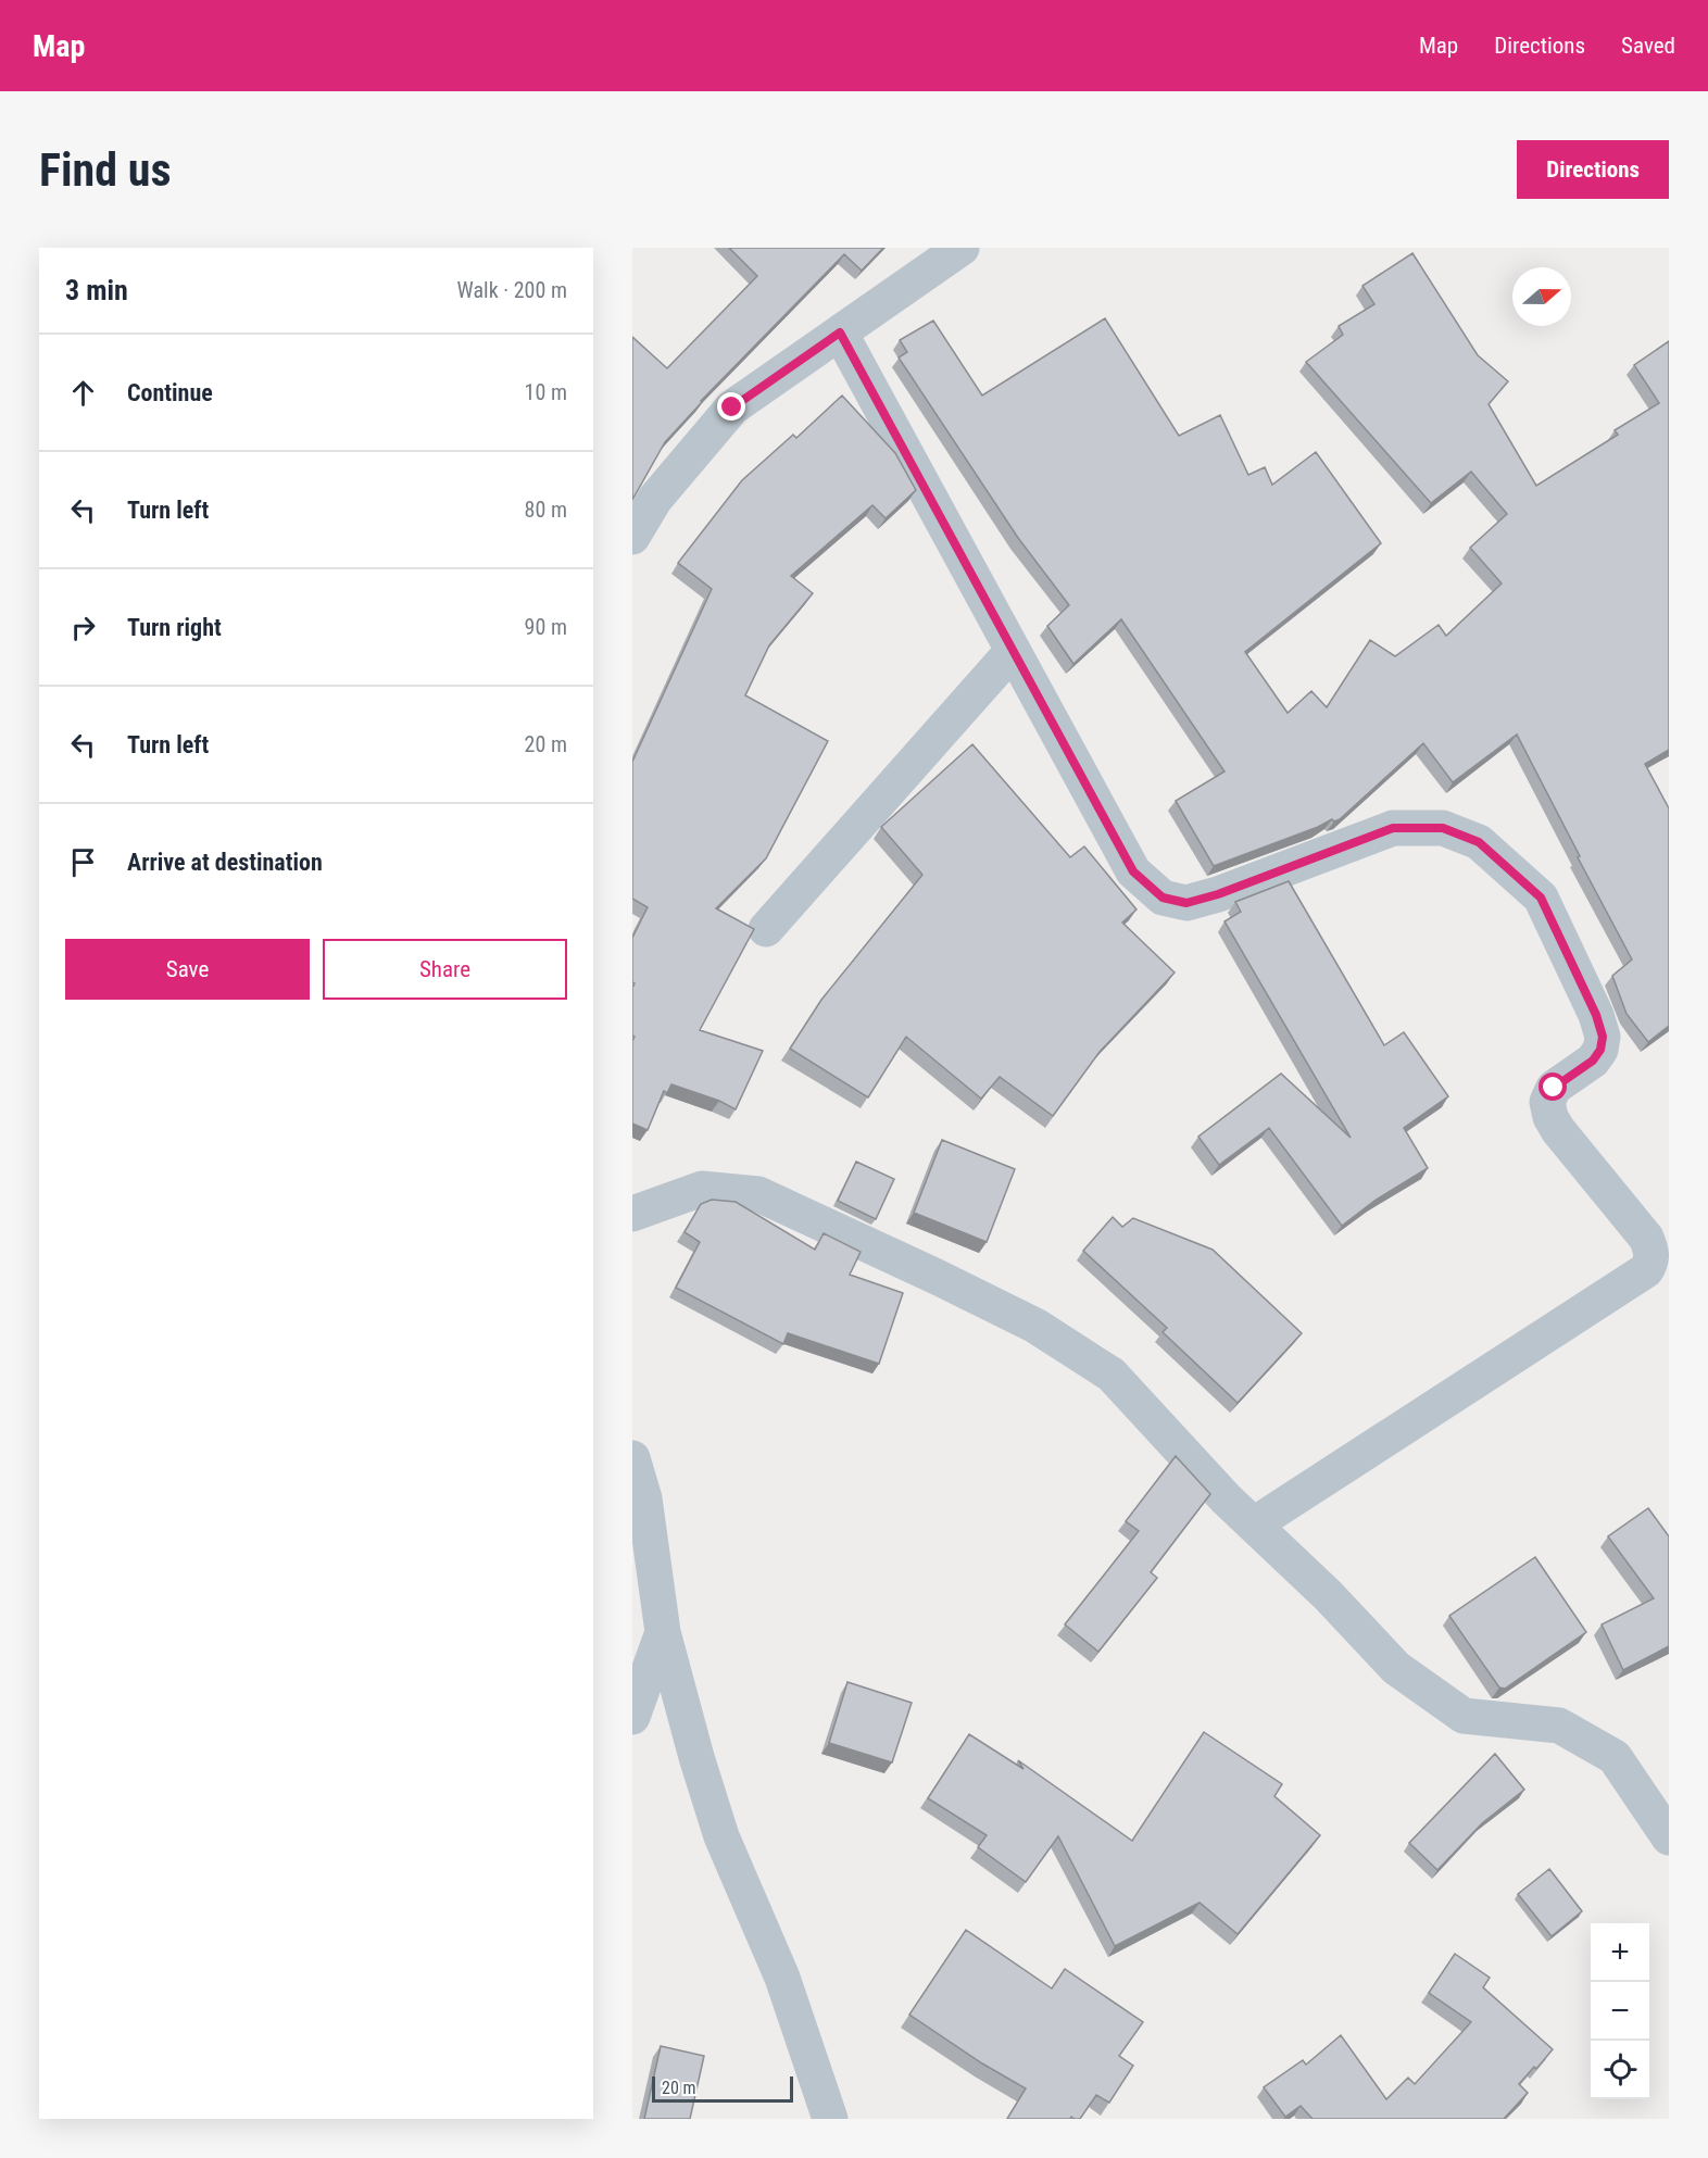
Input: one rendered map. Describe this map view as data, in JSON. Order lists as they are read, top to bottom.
{
  "scale_bar": "20 m",
  "north": "right",
  "page": {
    "header": "Map",
    "nav": ["Map", "Directions", "Saved"],
    "buttons": [
      "Directions",
      ["Save", "Share"]
    ],
    "title": "Find us",
    "heading": ["3 min", "Walk · 200 m"],
    "list": [
      ["Continue", "10 m"],
      ["Turn left", "80 m"],
      ["Turn right", "90 m"],
      ["Turn left", "20 m"],
      "Arrive at destination"
    ],
    "map_buttons": ["+", "−"],
    "scale": "20 m"
  }
}
